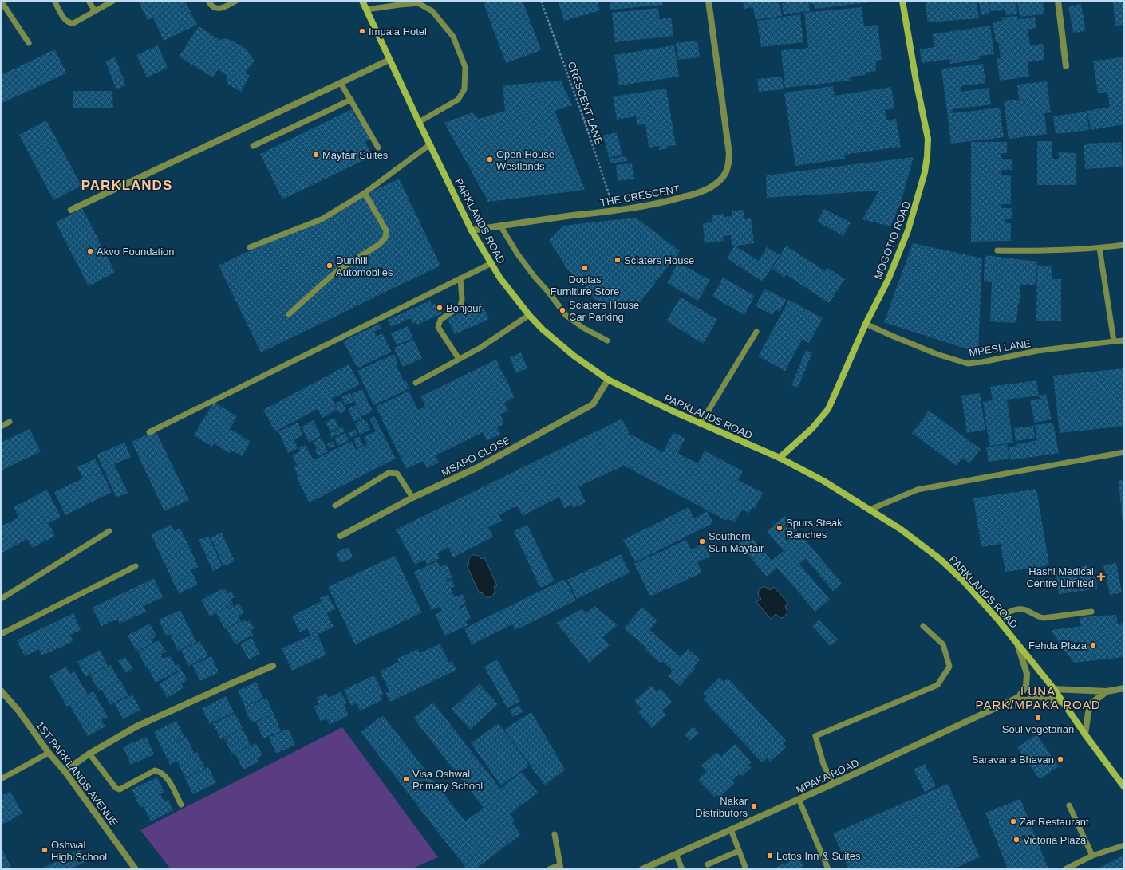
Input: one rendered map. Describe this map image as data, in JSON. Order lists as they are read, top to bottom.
{
  "streets": {
    "main road": ["PARKLANDS ROAD", "MOGOTIO ROAD"],
    "street": [
      "THE CRESCENT",
      "MSAPO CLOSE",
      "1ST PARKLANDS AVENUE",
      "MPAKA ROAD"
    ],
    "lane": ["MPESI LANE"],
    "path": ["CRESCENT LANE"]
  },
  "crossings": [
    ["CRESCENT LANE", "THE CRESCENT"],
    ["THE CRESCENT", "PARKLANDS ROAD"],
    ["PARKLANDS ROAD", "MOGOTIO ROAD"],
    ["PARKLANDS ROAD", "MSAPO CLOSE"],
    ["PARKLANDS ROAD", "MPAKA ROAD"],
    ["MOGOTIO ROAD", "MPESI LANE"]
  ],
  "districts": ["PARKLANDS", "LUNA PARK/MPAKA ROAD"],
  "places": {
    "other": [
      "Impala Hotel",
      "Mayfair Suites",
      "Open House Westlands",
      "Akvo Foundation",
      "Sclaters House",
      "Dunhill Automobiles",
      "Dogtas Furniture Store",
      "Bonjour",
      "Sclaters House Car Parking",
      "Spurs Steak Ranches",
      "Southern Sun Mayfair",
      "Fehda Plaza",
      "Soul vegetarian",
      "Saravana Bhavan",
      "Visa Oshwal Primary School",
      "Nakar Distributors",
      "Zar Restaurant",
      "Victoria Plaza",
      "Oshwal High School",
      "Lotos Inn & Suites"
    ],
    "health": ["Hashi Medical Centre Limited"]
  }
}
